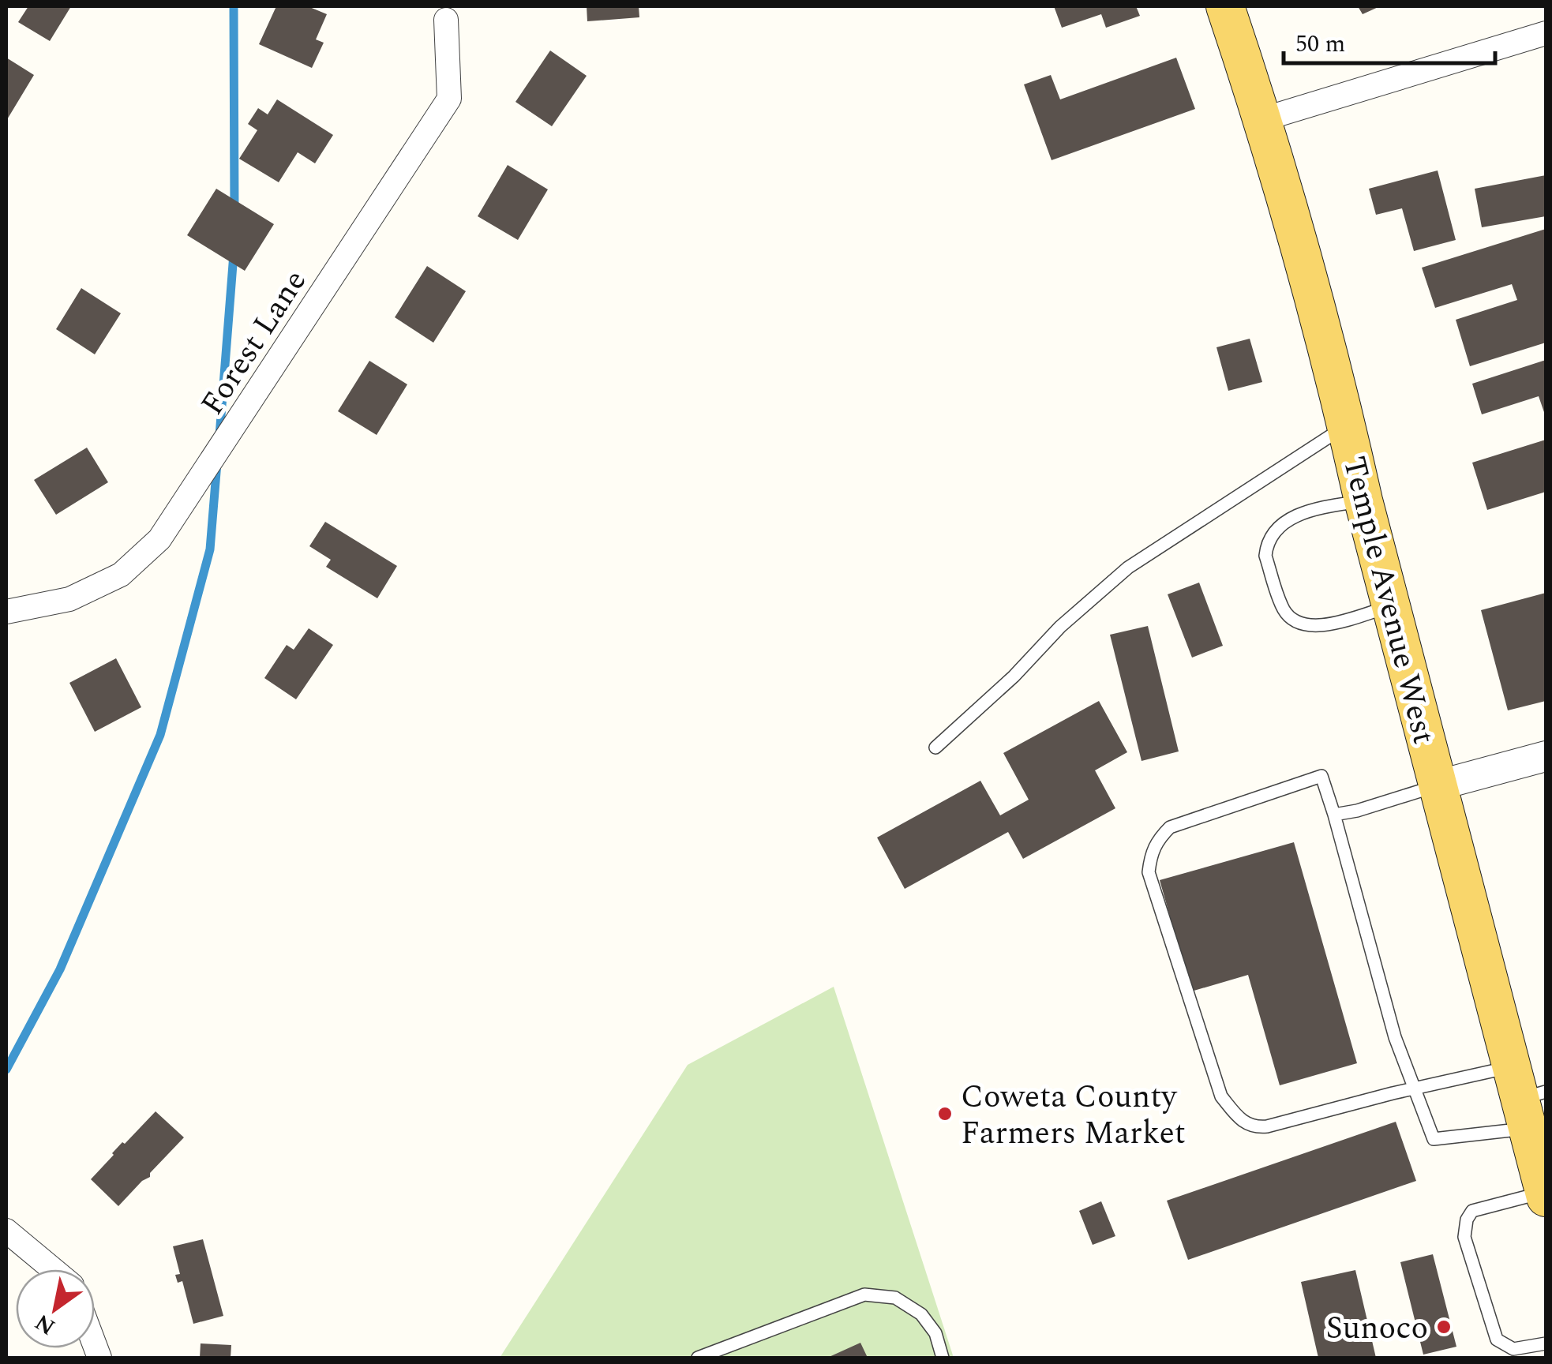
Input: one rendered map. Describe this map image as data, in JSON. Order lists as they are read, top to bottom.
{
  "streets": {
    "main road": ["Temple Avenue West"],
    "street": ["Forest Lane"]
  },
  "places": ["Coweta County Farmers Market", "Sunoco"],
  "scale_bar": "50 m",
  "north": "bottom left"
}
